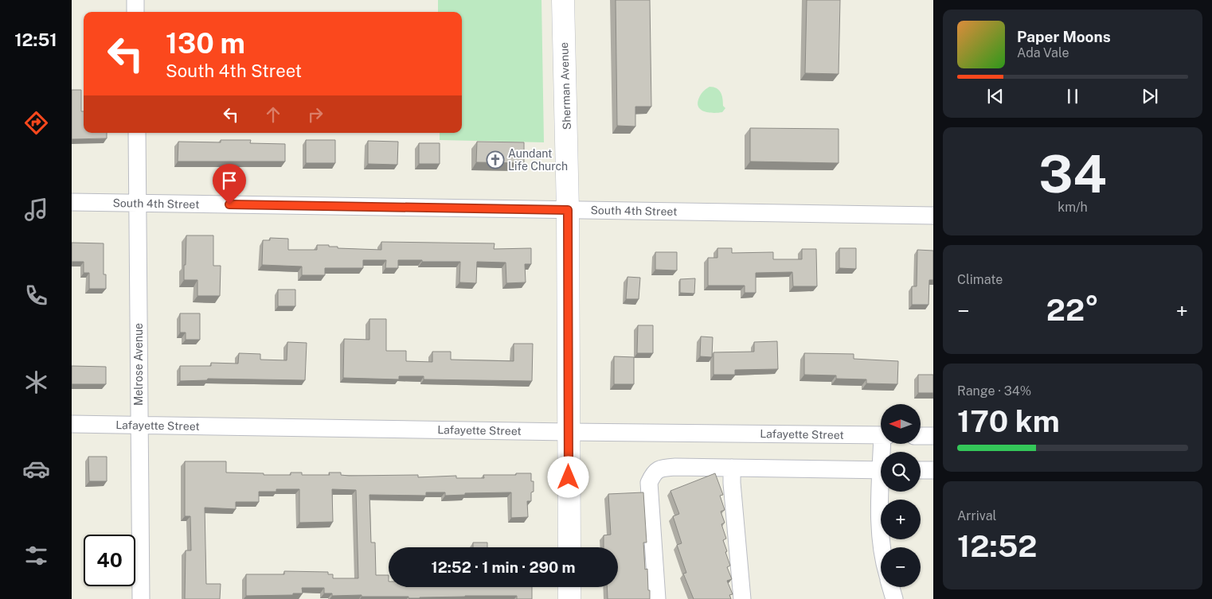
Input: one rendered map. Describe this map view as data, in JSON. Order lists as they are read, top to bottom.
{
  "streets": {
    "street": [
      "Sherman Avenue",
      "South 4th Street",
      "Melrose Avenue",
      "Lafayette Street"
    ]
  },
  "crossings": [
    ["Sherman Avenue", "South 4th Street"],
    ["Sherman Avenue", "Lafayette Street"],
    ["South 4th Street", "Melrose Avenue"],
    ["Melrose Avenue", "Lafayette Street"]
  ],
  "places": {
    "church": ["Aundant Life Church"]
  },
  "north": "left",
  "page": {
    "tabs": "12:51",
    "turn": ["130 m", "South 4th Street"],
    "song": ["Paper Moons", "Ada Vale"],
    "tile": [
      ["34", "km/h"],
      "Climate",
      ["Range · 34%", "170 km"],
      ["Arrival", "12:52"]
    ],
    "heat": ["−", "22°", "+"],
    "map_buttons": ["+", "−"],
    "limit": "40",
    "trip": "12:52 · 1 min · 290 m"
  }
}
